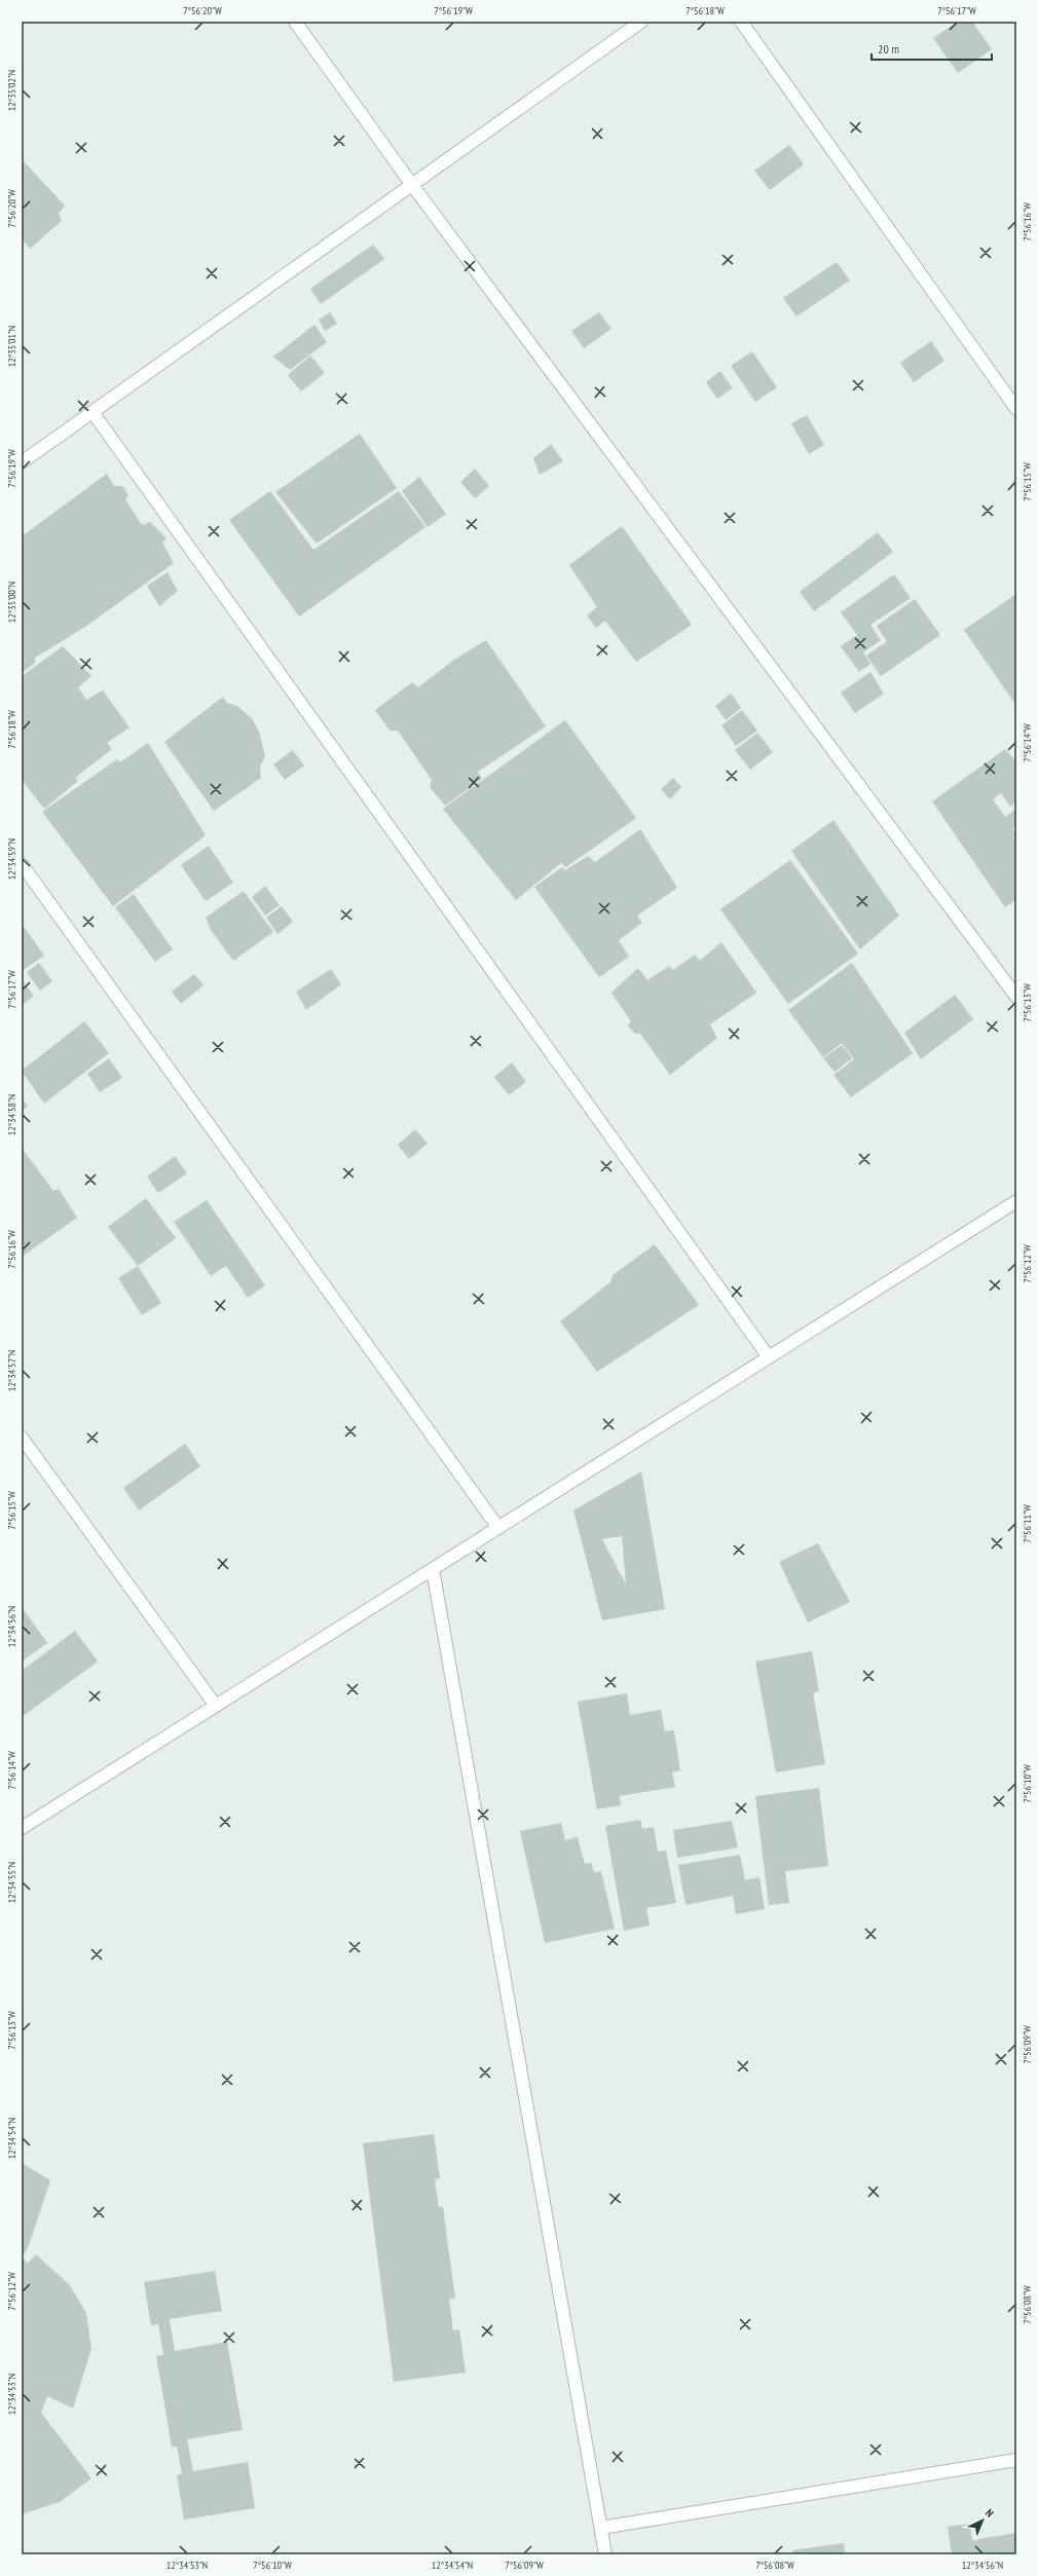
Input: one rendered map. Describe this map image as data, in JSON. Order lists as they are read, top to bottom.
{
  "scale_bar": "20 m",
  "north": "top right",
  "coordinates": [
    "7°56'20\"W",
    "7°56'19\"W",
    "7°56'18\"W",
    "7°56'17\"W",
    "12°35'02\"N",
    "7°56'16\"W",
    "12°35'01\"N",
    "7°56'15\"W",
    "12°35'00\"N",
    "7°56'14\"W",
    "12°34'59\"N",
    "7°56'13\"W",
    "12°34'58\"N",
    "7°56'12\"W",
    "12°34'57\"N",
    "7°56'11\"W",
    "12°34'56\"N",
    "7°56'10\"W",
    "12°34'55\"N",
    "7°56'09\"W",
    "12°34'54\"N",
    "7°56'08\"W",
    "12°34'53\"N"
  ]
}
